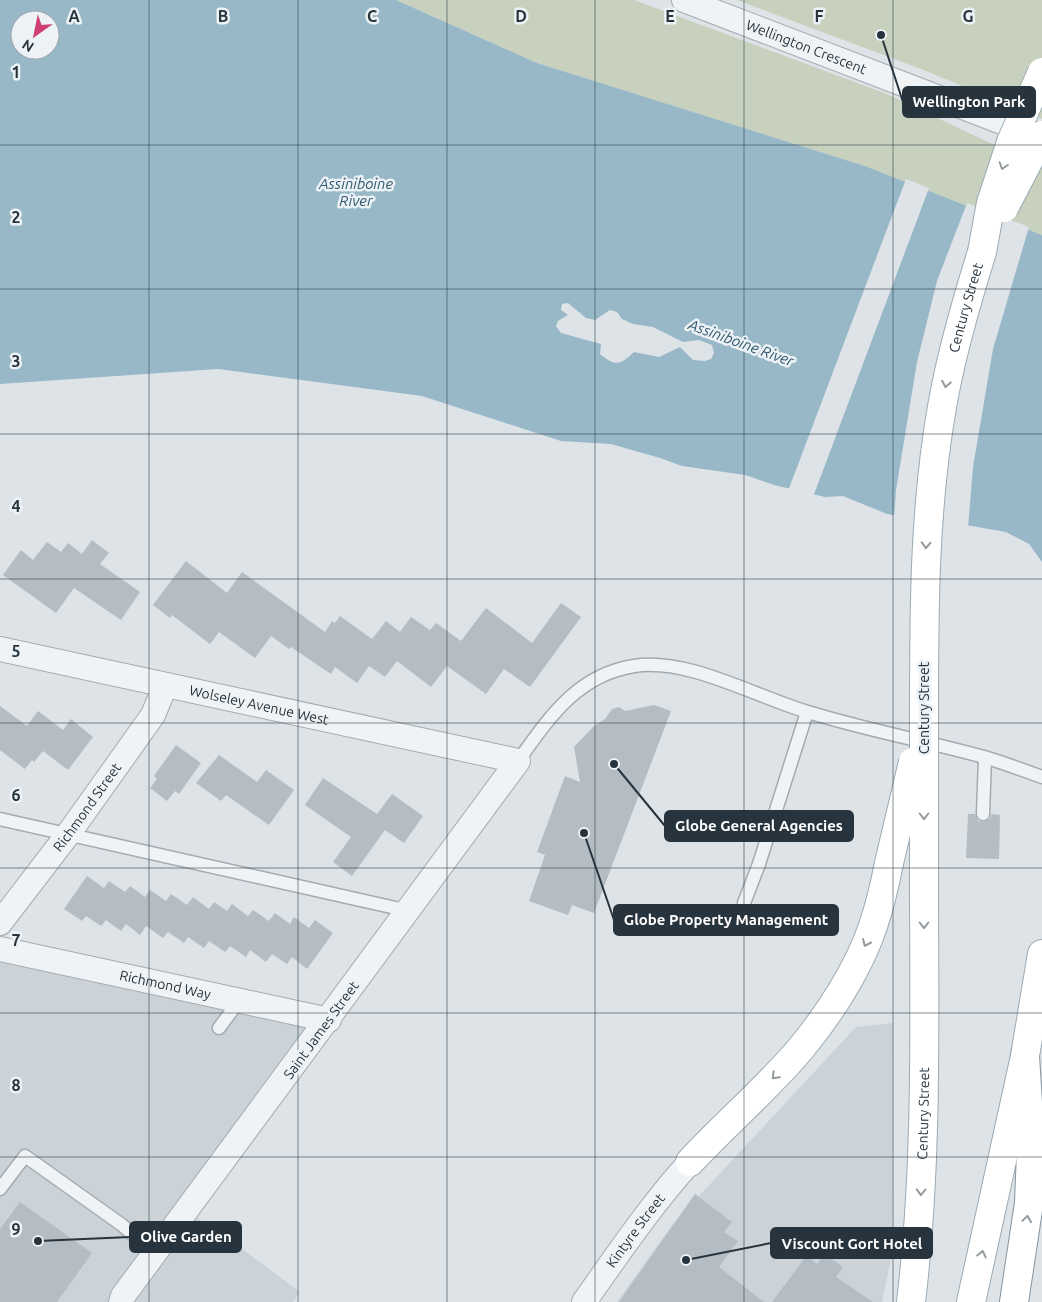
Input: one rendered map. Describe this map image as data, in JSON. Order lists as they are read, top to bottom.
{
  "streets": {
    "main road": ["Century Street"],
    "street": [
      "Wellington Crescent",
      "Wolseley Avenue West",
      "Richmond Street",
      "Richmond Way",
      "Saint James Street",
      "Kintyre Street"
    ]
  },
  "crossings": [
    ["Wellington Crescent", "Century Street"],
    ["Wolseley Avenue West", "Richmond Street"],
    ["Wolseley Avenue West", "Saint James Street"],
    ["Richmond Way", "Saint James Street"]
  ],
  "water": ["Assiniboine River"],
  "places": [
    "Wellington Park",
    "Globe General Agencies",
    "Globe Property Management",
    "Olive Garden",
    "Viscount Gort Hotel"
  ],
  "north": "bottom left",
  "grid": {
    "columns": [
      "A",
      "B",
      "C",
      "D",
      "E",
      "F",
      "G"
    ],
    "rows": [
      "1",
      "2",
      "3",
      "4",
      "5",
      "6",
      "7",
      "8",
      "9"
    ]
  }
}
